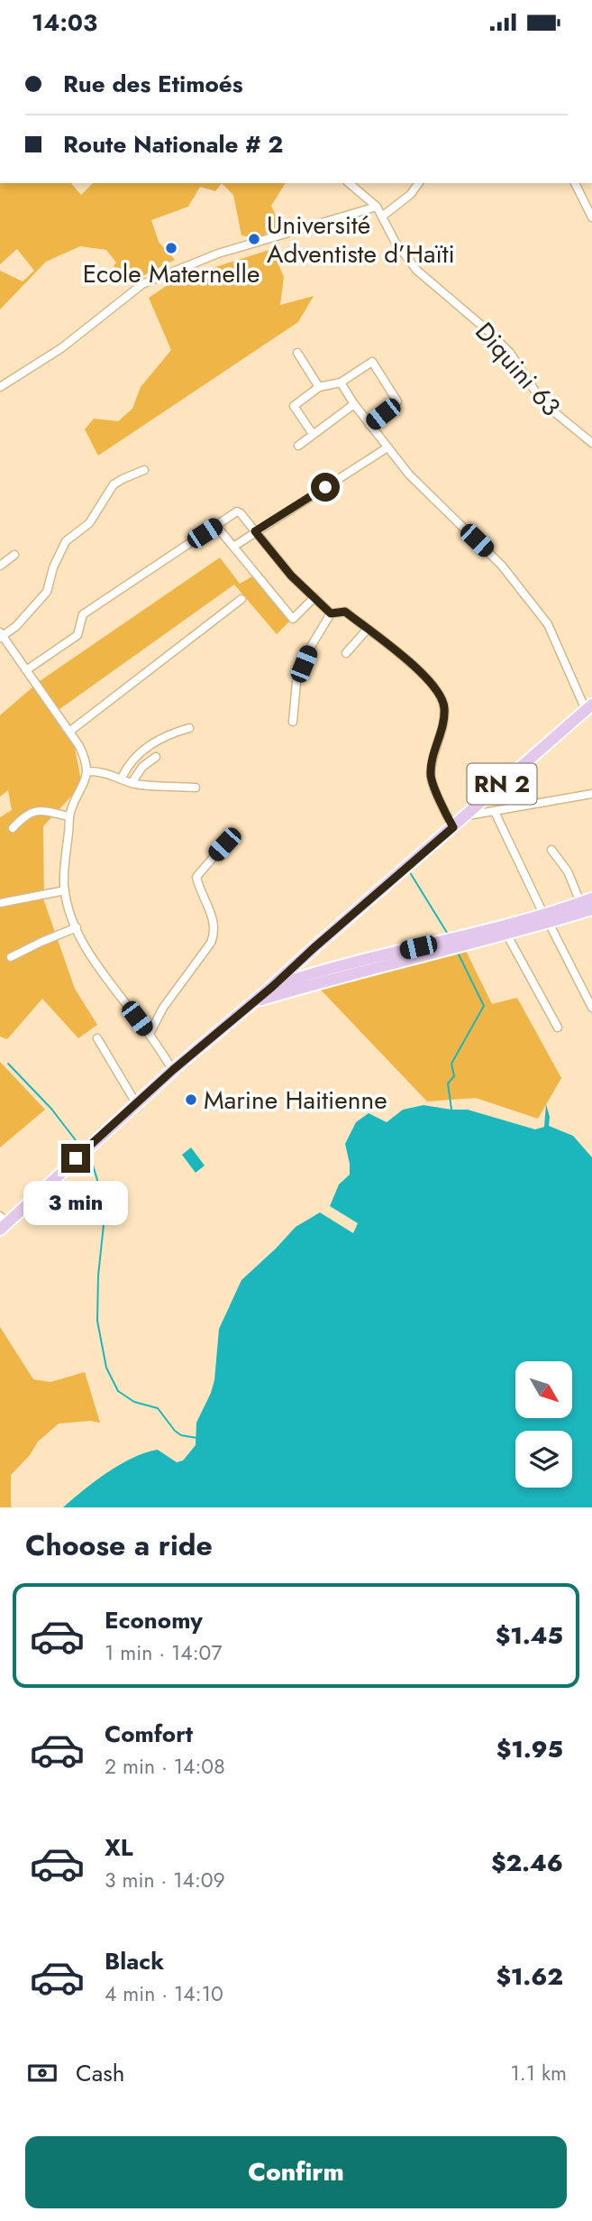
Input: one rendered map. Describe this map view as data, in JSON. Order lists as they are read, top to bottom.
{
  "streets": {
    "main road": ["RN 2"],
    "street": ["Diquini 63"]
  },
  "places": ["Université Adventiste d’Haïti", "Ecole Maternelle", "Marine Haitienne"],
  "north": "bottom right",
  "page": {
    "status": "14:03",
    "banner": ["Rue des Etimoés", "Route Nationale # 2"],
    "bubble": "3 min",
    "heading": "Choose a ride",
    "list": [
      {
        "name": "Economy",
        "note": "1 min · 14:07",
        "value": "$1.45"
      },
      {
        "name": "Comfort",
        "note": "2 min · 14:08",
        "value": "$1.95"
      },
      {
        "name": "XL",
        "note": "3 min · 14:09",
        "value": "$2.46"
      },
      {
        "name": "Black",
        "note": "4 min · 14:10",
        "value": "$1.62"
      }
    ],
    "pay": ["Cash", "1.1 km"],
    "buttons": "Confirm"
  }
}
